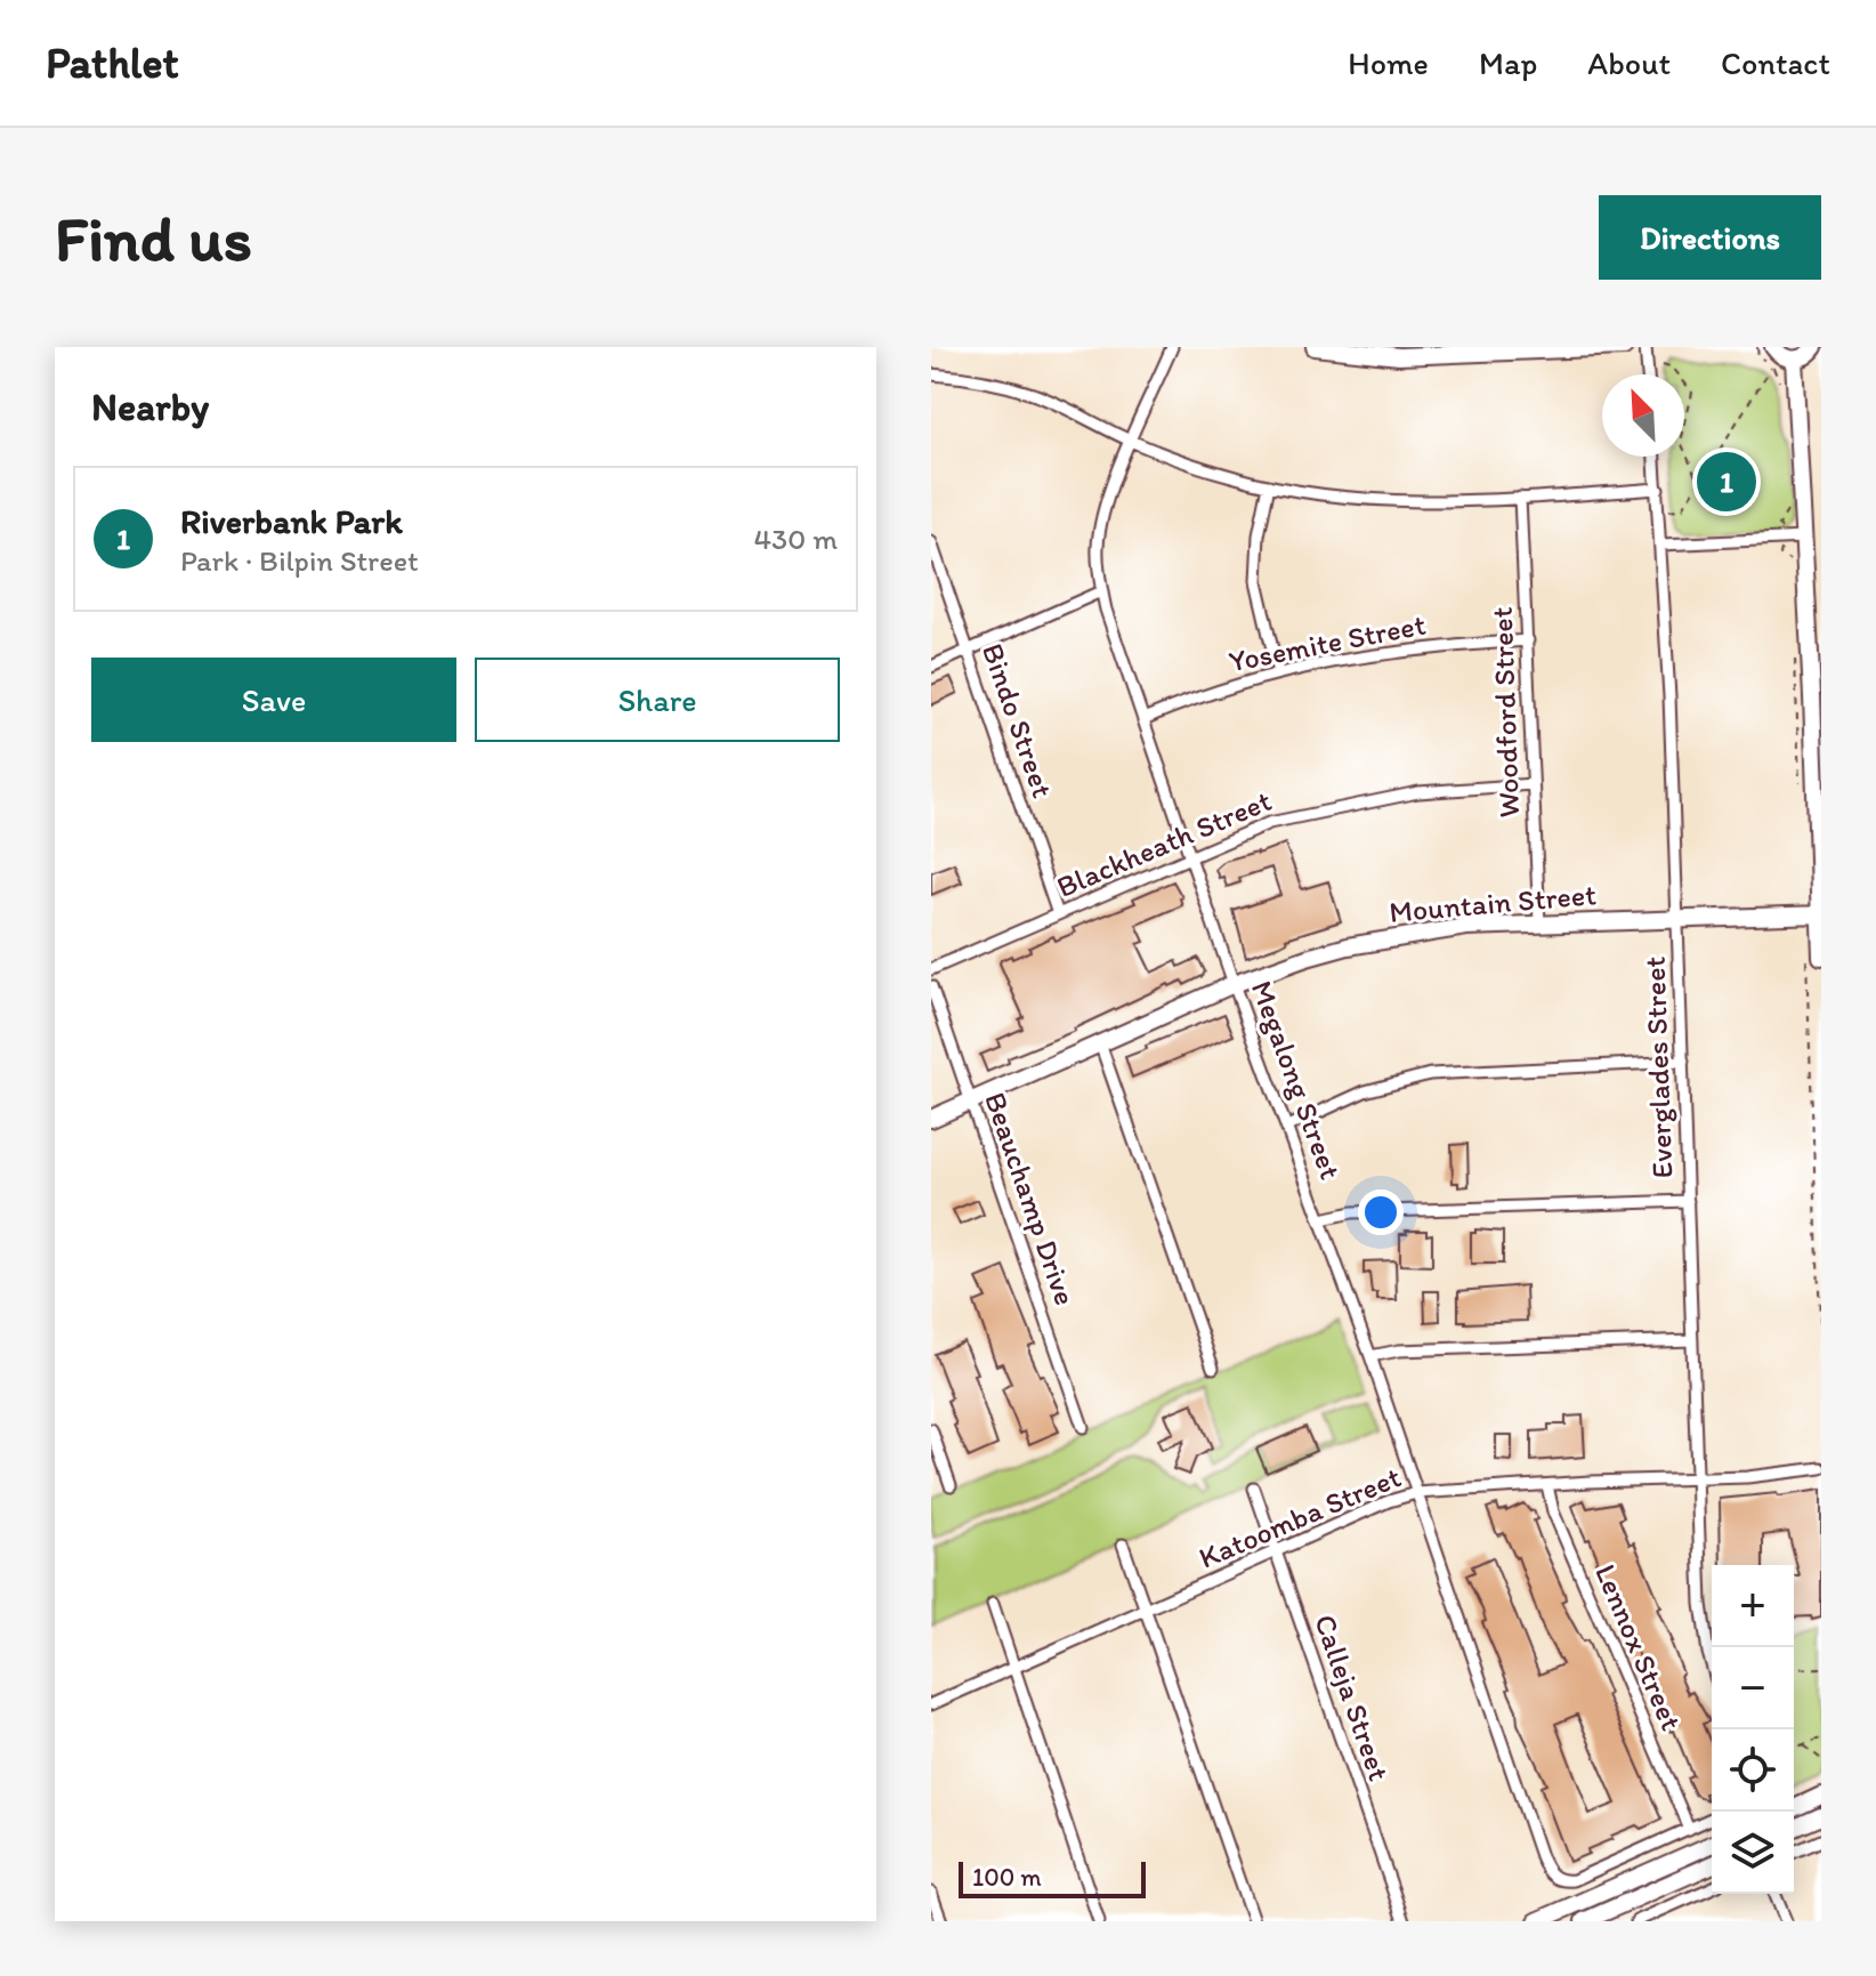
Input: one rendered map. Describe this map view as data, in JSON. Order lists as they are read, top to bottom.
{
  "streets": {
    "street": [
      "Yosemite Street",
      "Woodford Street",
      "Bindo Street",
      "Blackheath Street",
      "Mountain Street",
      "Everglades Street",
      "Megalong Street",
      "Beauchamp Drive",
      "Katoomba Street",
      "Lennox Street",
      "Calleja Street"
    ]
  },
  "crossings": [
    ["Yosemite Street", "Woodford Street"],
    ["Yosemite Street", "Megalong Street"],
    ["Woodford Street", "Blackheath Street"],
    ["Woodford Street", "Mountain Street"],
    ["Bindo Street", "Blackheath Street"],
    ["Blackheath Street", "Megalong Street"],
    ["Mountain Street", "Everglades Street"],
    ["Mountain Street", "Megalong Street"],
    ["Mountain Street", "Beauchamp Drive"],
    ["Everglades Street", "Katoomba Street"],
    ["Megalong Street", "Katoomba Street"],
    ["Megalong Street", "Lennox Street"],
    ["Katoomba Street", "Lennox Street"],
    ["Katoomba Street", "Calleja Street"]
  ],
  "scale_bar": "100 m",
  "north": "top left",
  "page": {
    "header": "Pathlet",
    "nav": [
      "Home",
      "Map",
      "About",
      "Contact"
    ],
    "buttons": [
      "Directions",
      ["Save", "Share"]
    ],
    "title": "Find us",
    "heading": "Nearby",
    "pins": "1",
    "list": [
      {
        "mark": "1",
        "name": "Riverbank Park",
        "note": "Park · Bilpin Street",
        "value": "430 m"
      }
    ],
    "map_buttons": ["+", "−"],
    "scale": "100 m"
  }
}
